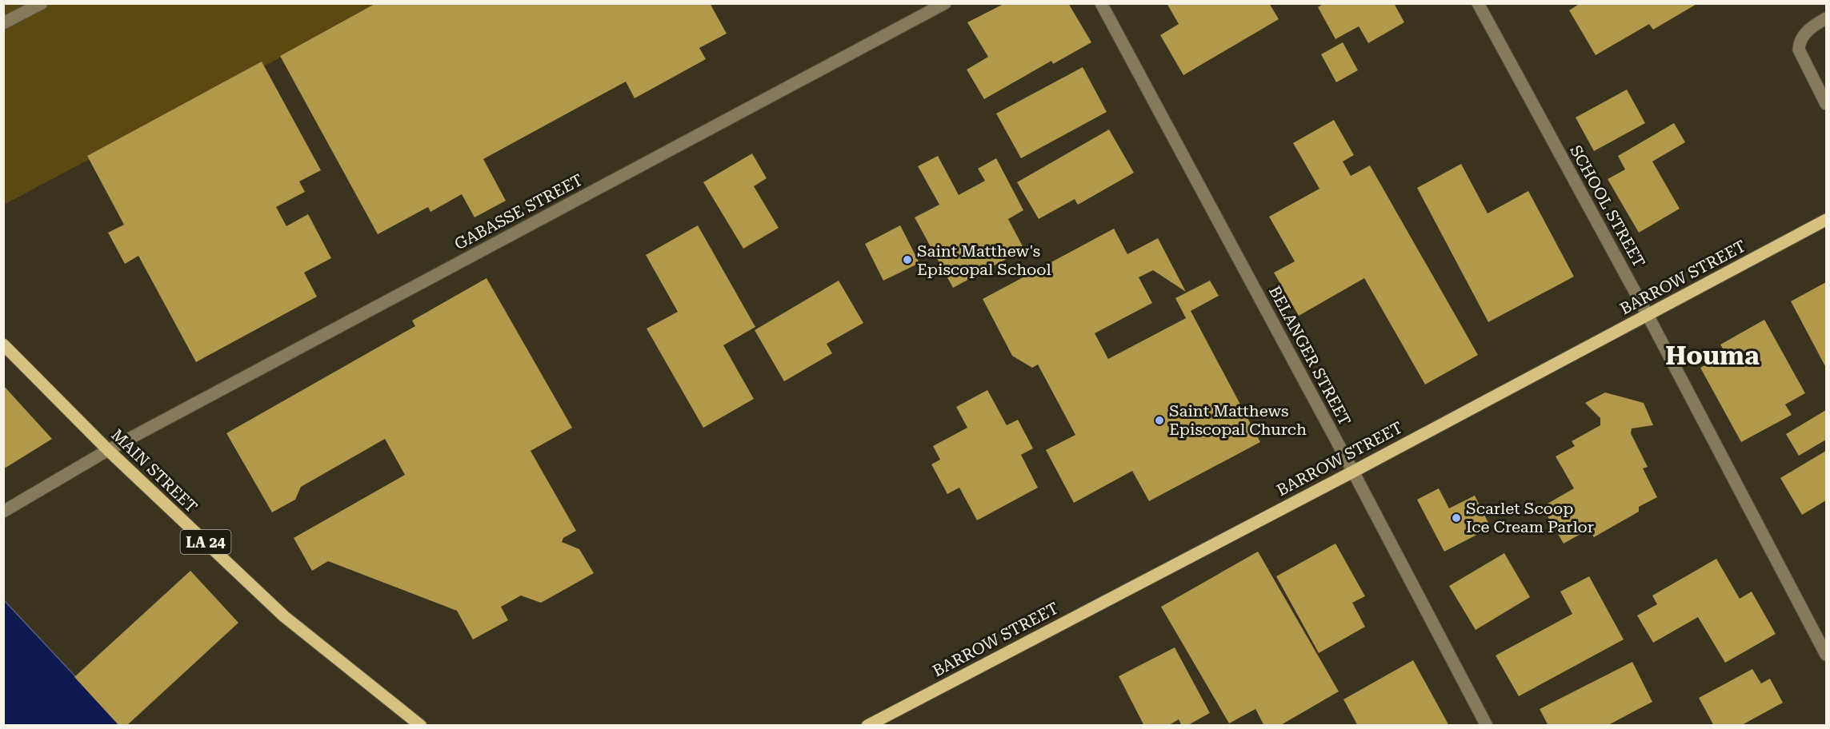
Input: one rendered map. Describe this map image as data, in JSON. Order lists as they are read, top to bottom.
{
  "streets": {
    "main road": ["BARROW STREET", "MAIN STREET", "LA 24"],
    "street": ["SCHOOL STREET", "GABASSE STREET", "BELANGER STREET"]
  },
  "crossings": [
    ["SCHOOL STREET", "BARROW STREET"],
    ["GABASSE STREET", "MAIN STREET"],
    ["BARROW STREET", "BELANGER STREET"]
  ],
  "districts": ["Houma"],
  "places": ["Saint Matthew's Episcopal School", "Saint Matthews Episcopal Church", "Scarlet Scoop Ice Cream Parlor"]
}
